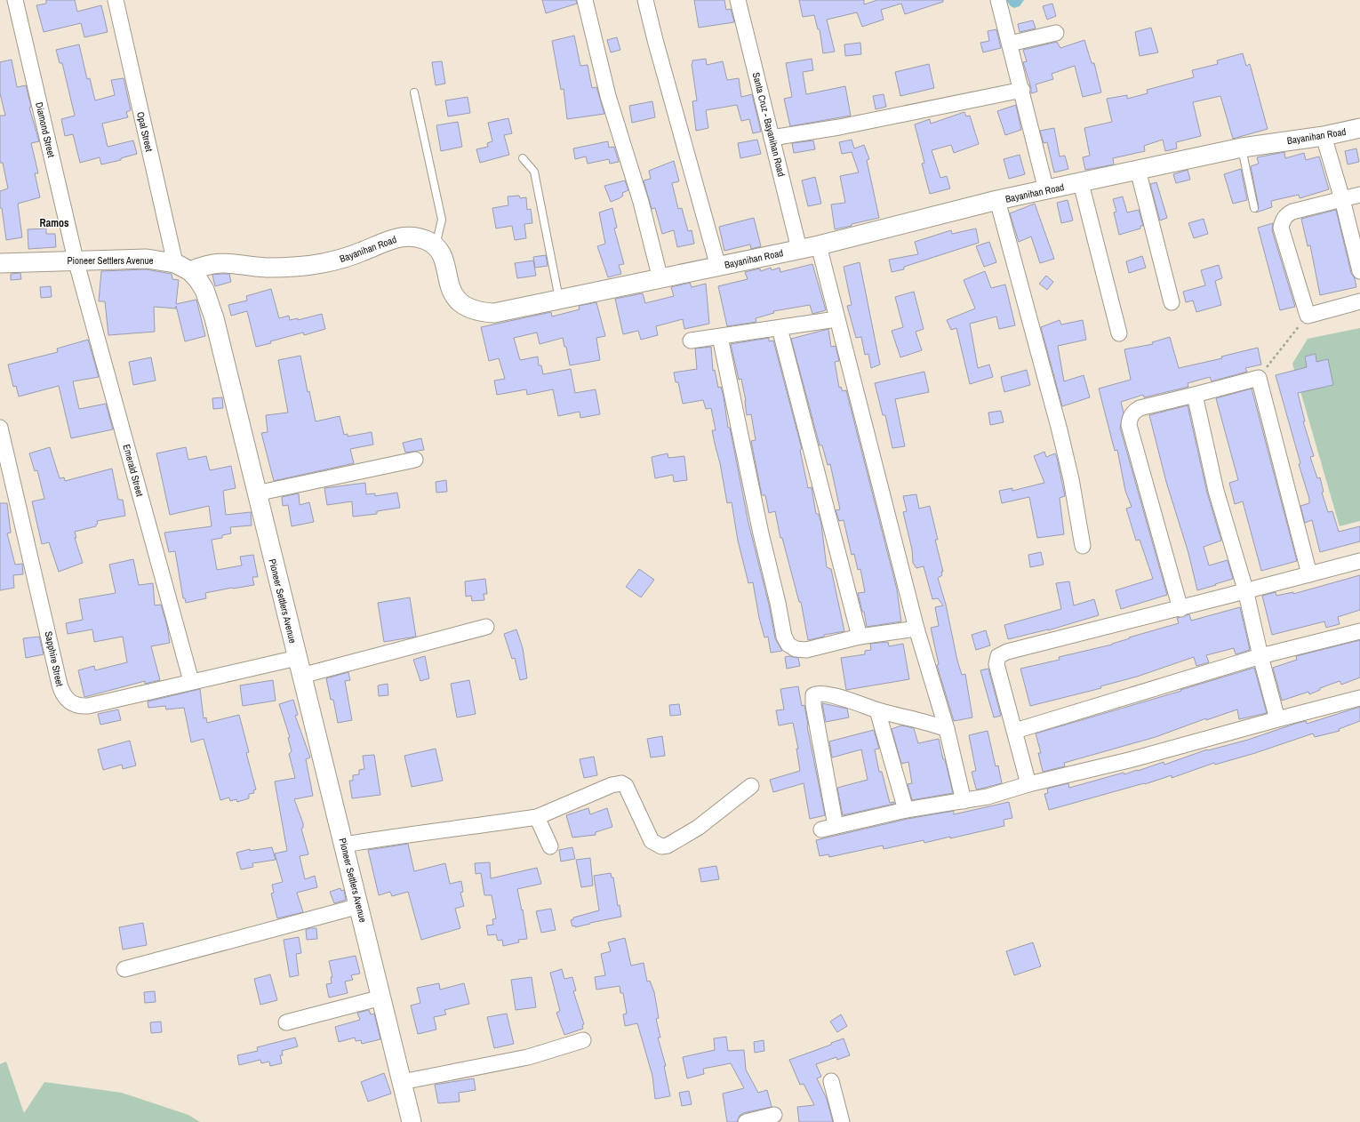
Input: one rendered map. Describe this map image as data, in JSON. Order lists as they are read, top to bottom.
{
  "streets": {
    "street": [
      "Santa Cruz - Bayanihan Road",
      "Diamond Street",
      "Opal Street",
      "Bayanihan Road",
      "Pioneer Settlers Avenue",
      "Emerald Street",
      "Sapphire Street"
    ]
  },
  "crossings": [
    ["Santa Cruz - Bayanihan Road", "Bayanihan Road"],
    ["Diamond Street", "Pioneer Settlers Avenue"],
    ["Diamond Street", "Emerald Street"],
    ["Opal Street", "Bayanihan Road"],
    ["Opal Street", "Pioneer Settlers Avenue"],
    ["Bayanihan Road", "Pioneer Settlers Avenue"],
    ["Pioneer Settlers Avenue", "Emerald Street"],
    ["Pioneer Settlers Avenue", "Sapphire Street"],
    ["Emerald Street", "Sapphire Street"]
  ],
  "districts": ["Ramos"]
}
